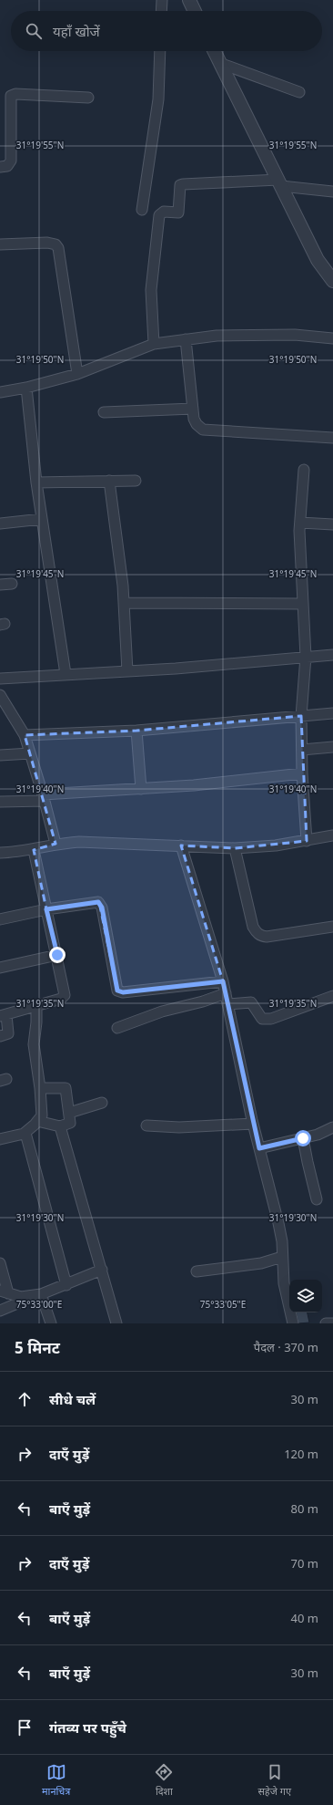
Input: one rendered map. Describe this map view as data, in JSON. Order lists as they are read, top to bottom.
{
  "page": {
    "search": "यहाँ खोजें",
    "heading": ["5 मिनट", "पैदल · 370 m"],
    "list": [
      ["सीधे चलें", "30 m"],
      ["दाएँ मुड़ें", "120 m"],
      ["बाएँ मुड़ें", "80 m"],
      ["दाएँ मुड़ें", "70 m"],
      ["बाएँ मुड़ें", "40 m"],
      ["बाएँ मुड़ें", "30 m"],
      "गंतव्य पर पहुँचे"
    ],
    "nav": ["मानचित्र", "दिशा", "सहेजे गए"]
  },
  "coordinates": [
    "31°19'55\"N",
    "31°19'50\"N",
    "31°19'45\"N",
    "31°19'40\"N",
    "31°19'35\"N",
    "31°19'30\"N",
    "75°33'00\"E",
    "75°33'05\"E"
  ]
}
